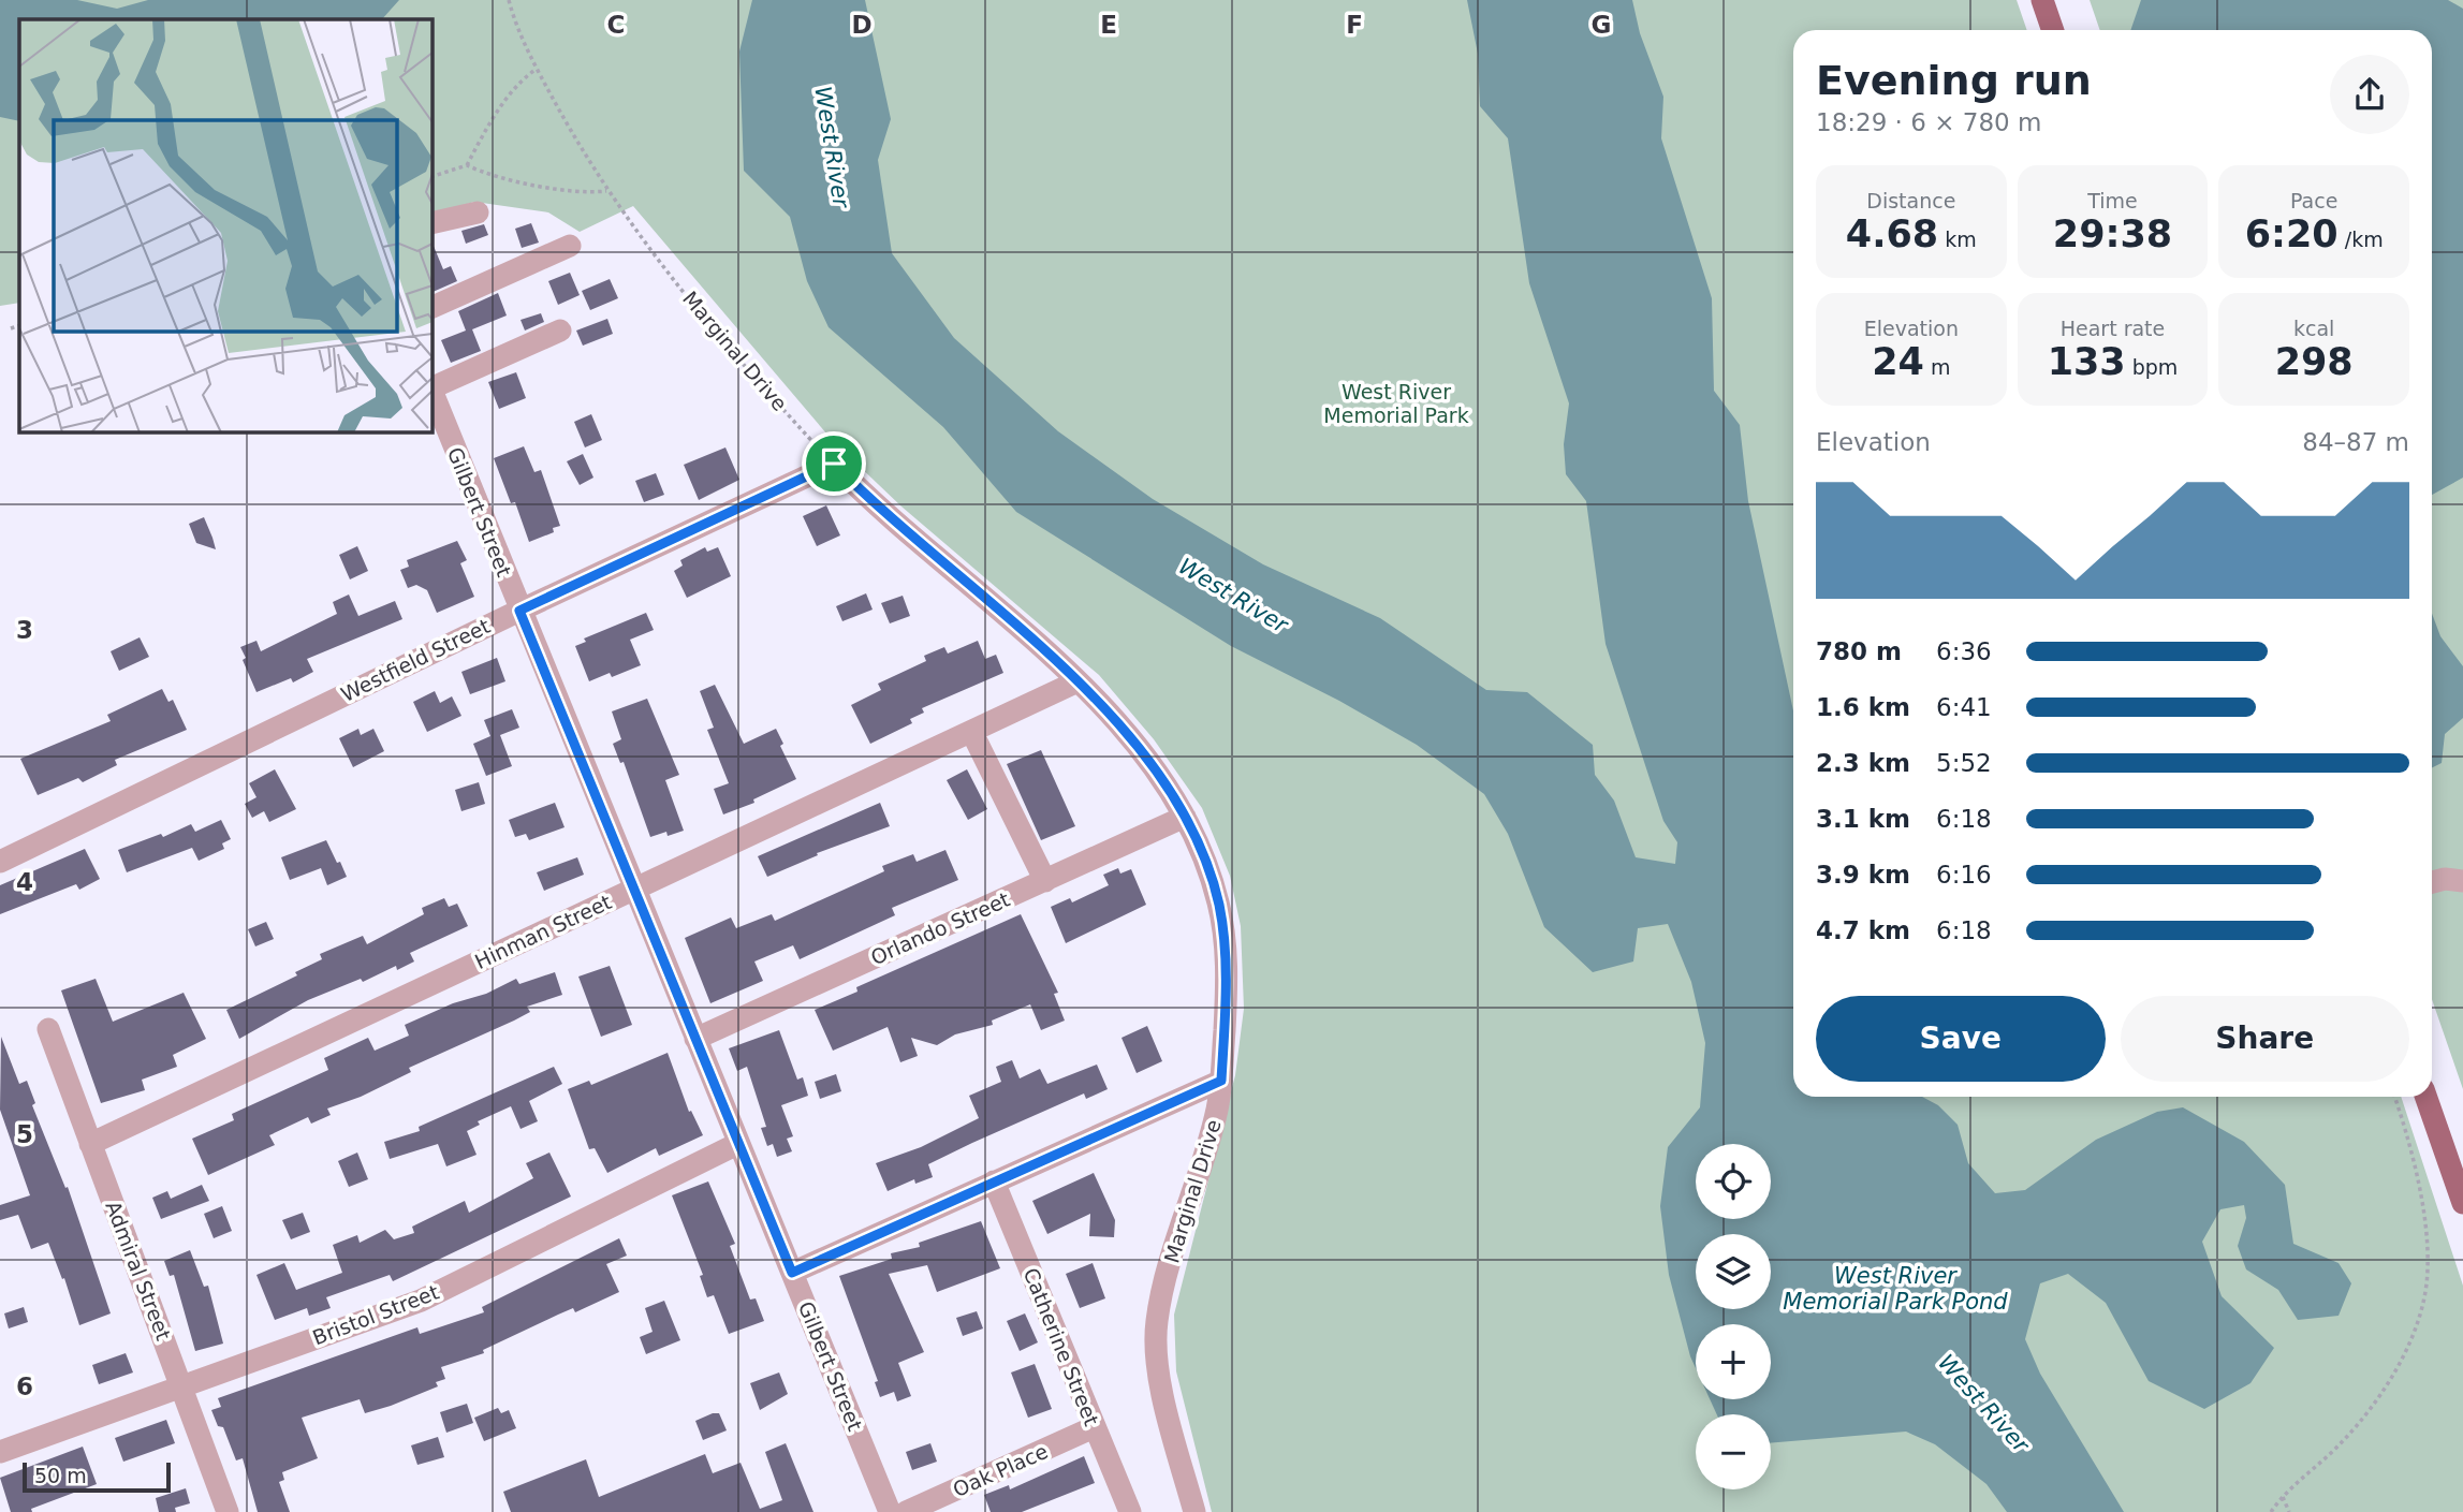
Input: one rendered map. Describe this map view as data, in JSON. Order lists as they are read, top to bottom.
{
  "streets": {
    "street": [
      "Marginal Drive",
      "Gilbert Street",
      "Westfield Street",
      "Orlando Street",
      "Hinman Street",
      "Admiral Street",
      "Bristol Street",
      "Catherine Street",
      "Oak Place"
    ]
  },
  "crossings": [
    ["Marginal Drive", "Westfield Street"],
    ["Marginal Drive", "Orlando Street"],
    ["Marginal Drive", "Hinman Street"],
    ["Gilbert Street", "Westfield Street"],
    ["Gilbert Street", "Orlando Street"],
    ["Gilbert Street", "Hinman Street"],
    ["Gilbert Street", "Bristol Street"],
    ["Hinman Street", "Admiral Street"],
    ["Admiral Street", "Bristol Street"],
    ["Catherine Street", "Oak Place"]
  ],
  "water": ["West River", "West River Memorial Park Pond"],
  "parks": ["West River Memorial Park"],
  "scale_bar": "50 m",
  "page": {
    "heading": ["Evening run", "18:29 · 6 × 780 m"],
    "stats": [
      ["Distance", "4.68 km"],
      ["Time", "29:38"],
      ["Pace", "6:20 /km"],
      ["Elevation", "24 m"],
      ["Heart rate", "133 bpm"],
      ["kcal", "298"]
    ],
    "chart": ["Elevation", "84–87 m"],
    "list": [
      {
        "name": "780 m",
        "note": "6:36"
      },
      {
        "name": "1.6 km",
        "note": "6:41"
      },
      {
        "name": "2.3 km",
        "note": "5:52"
      },
      {
        "name": "3.1 km",
        "note": "6:18"
      },
      {
        "name": "3.9 km",
        "note": "6:16"
      },
      {
        "name": "4.7 km",
        "note": "6:18"
      }
    ],
    "buttons": ["Save", "Share"],
    "map_buttons": ["+", "−"],
    "scale": "50 m"
  },
  "grid": {
    "columns": [
      "C",
      "D",
      "E",
      "F",
      "G"
    ],
    "rows": [
      "3",
      "4",
      "5",
      "6"
    ]
  }
}
